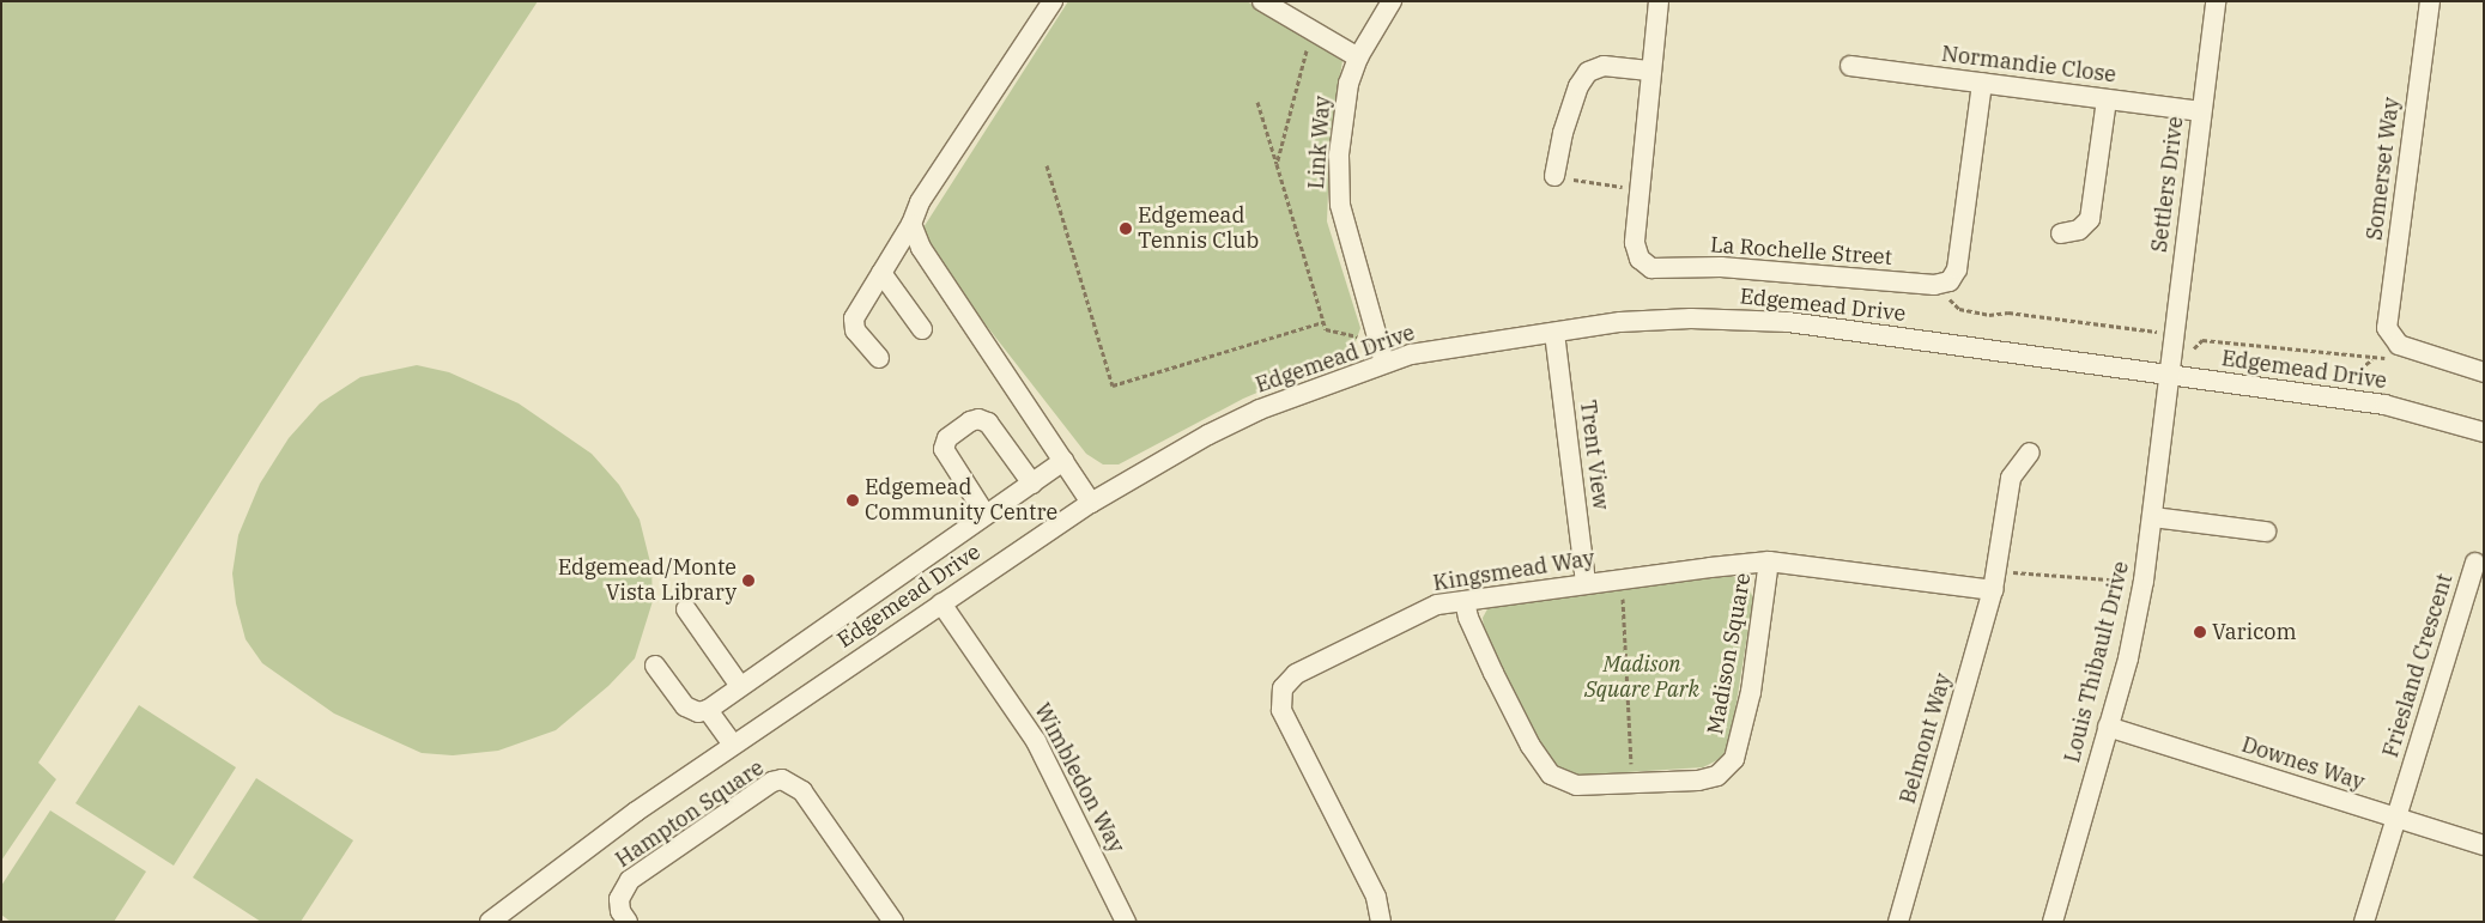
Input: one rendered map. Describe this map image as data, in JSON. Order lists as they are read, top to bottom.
{
  "streets": {
    "street": [
      "Normandie Close",
      "Link Way",
      "Somerset Way",
      "Settlers Drive",
      "La Rochelle Street",
      "Edgemead Drive",
      "Trent View",
      "Kingsmead Way",
      "Madison Square",
      "Louis Thibault Drive",
      "Friesland Crescent",
      "Belmont Way",
      "Downes Way",
      "Wimbledon Way",
      "Hampton Square"
    ]
  },
  "crossings": [
    ["Normandie Close", "Settlers Drive"],
    ["Normandie Close", "La Rochelle Street"],
    ["Link Way", "Edgemead Drive"],
    ["Somerset Way", "Edgemead Drive"],
    ["Settlers Drive", "Edgemead Drive"],
    ["Settlers Drive", "Louis Thibault Drive"],
    ["Edgemead Drive", "Trent View"],
    ["Edgemead Drive", "Louis Thibault Drive"],
    ["Edgemead Drive", "Wimbledon Way"],
    ["Trent View", "Kingsmead Way"],
    ["Kingsmead Way", "Madison Square"],
    ["Kingsmead Way", "Belmont Way"],
    ["Louis Thibault Drive", "Downes Way"],
    ["Friesland Crescent", "Downes Way"]
  ],
  "parks": ["Madison Square Park"],
  "places": [
    "Edgemead Tennis Club",
    "Edgemead Community Centre",
    "Edgemead/Monte Vista Library",
    "Varicom"
  ]
}
